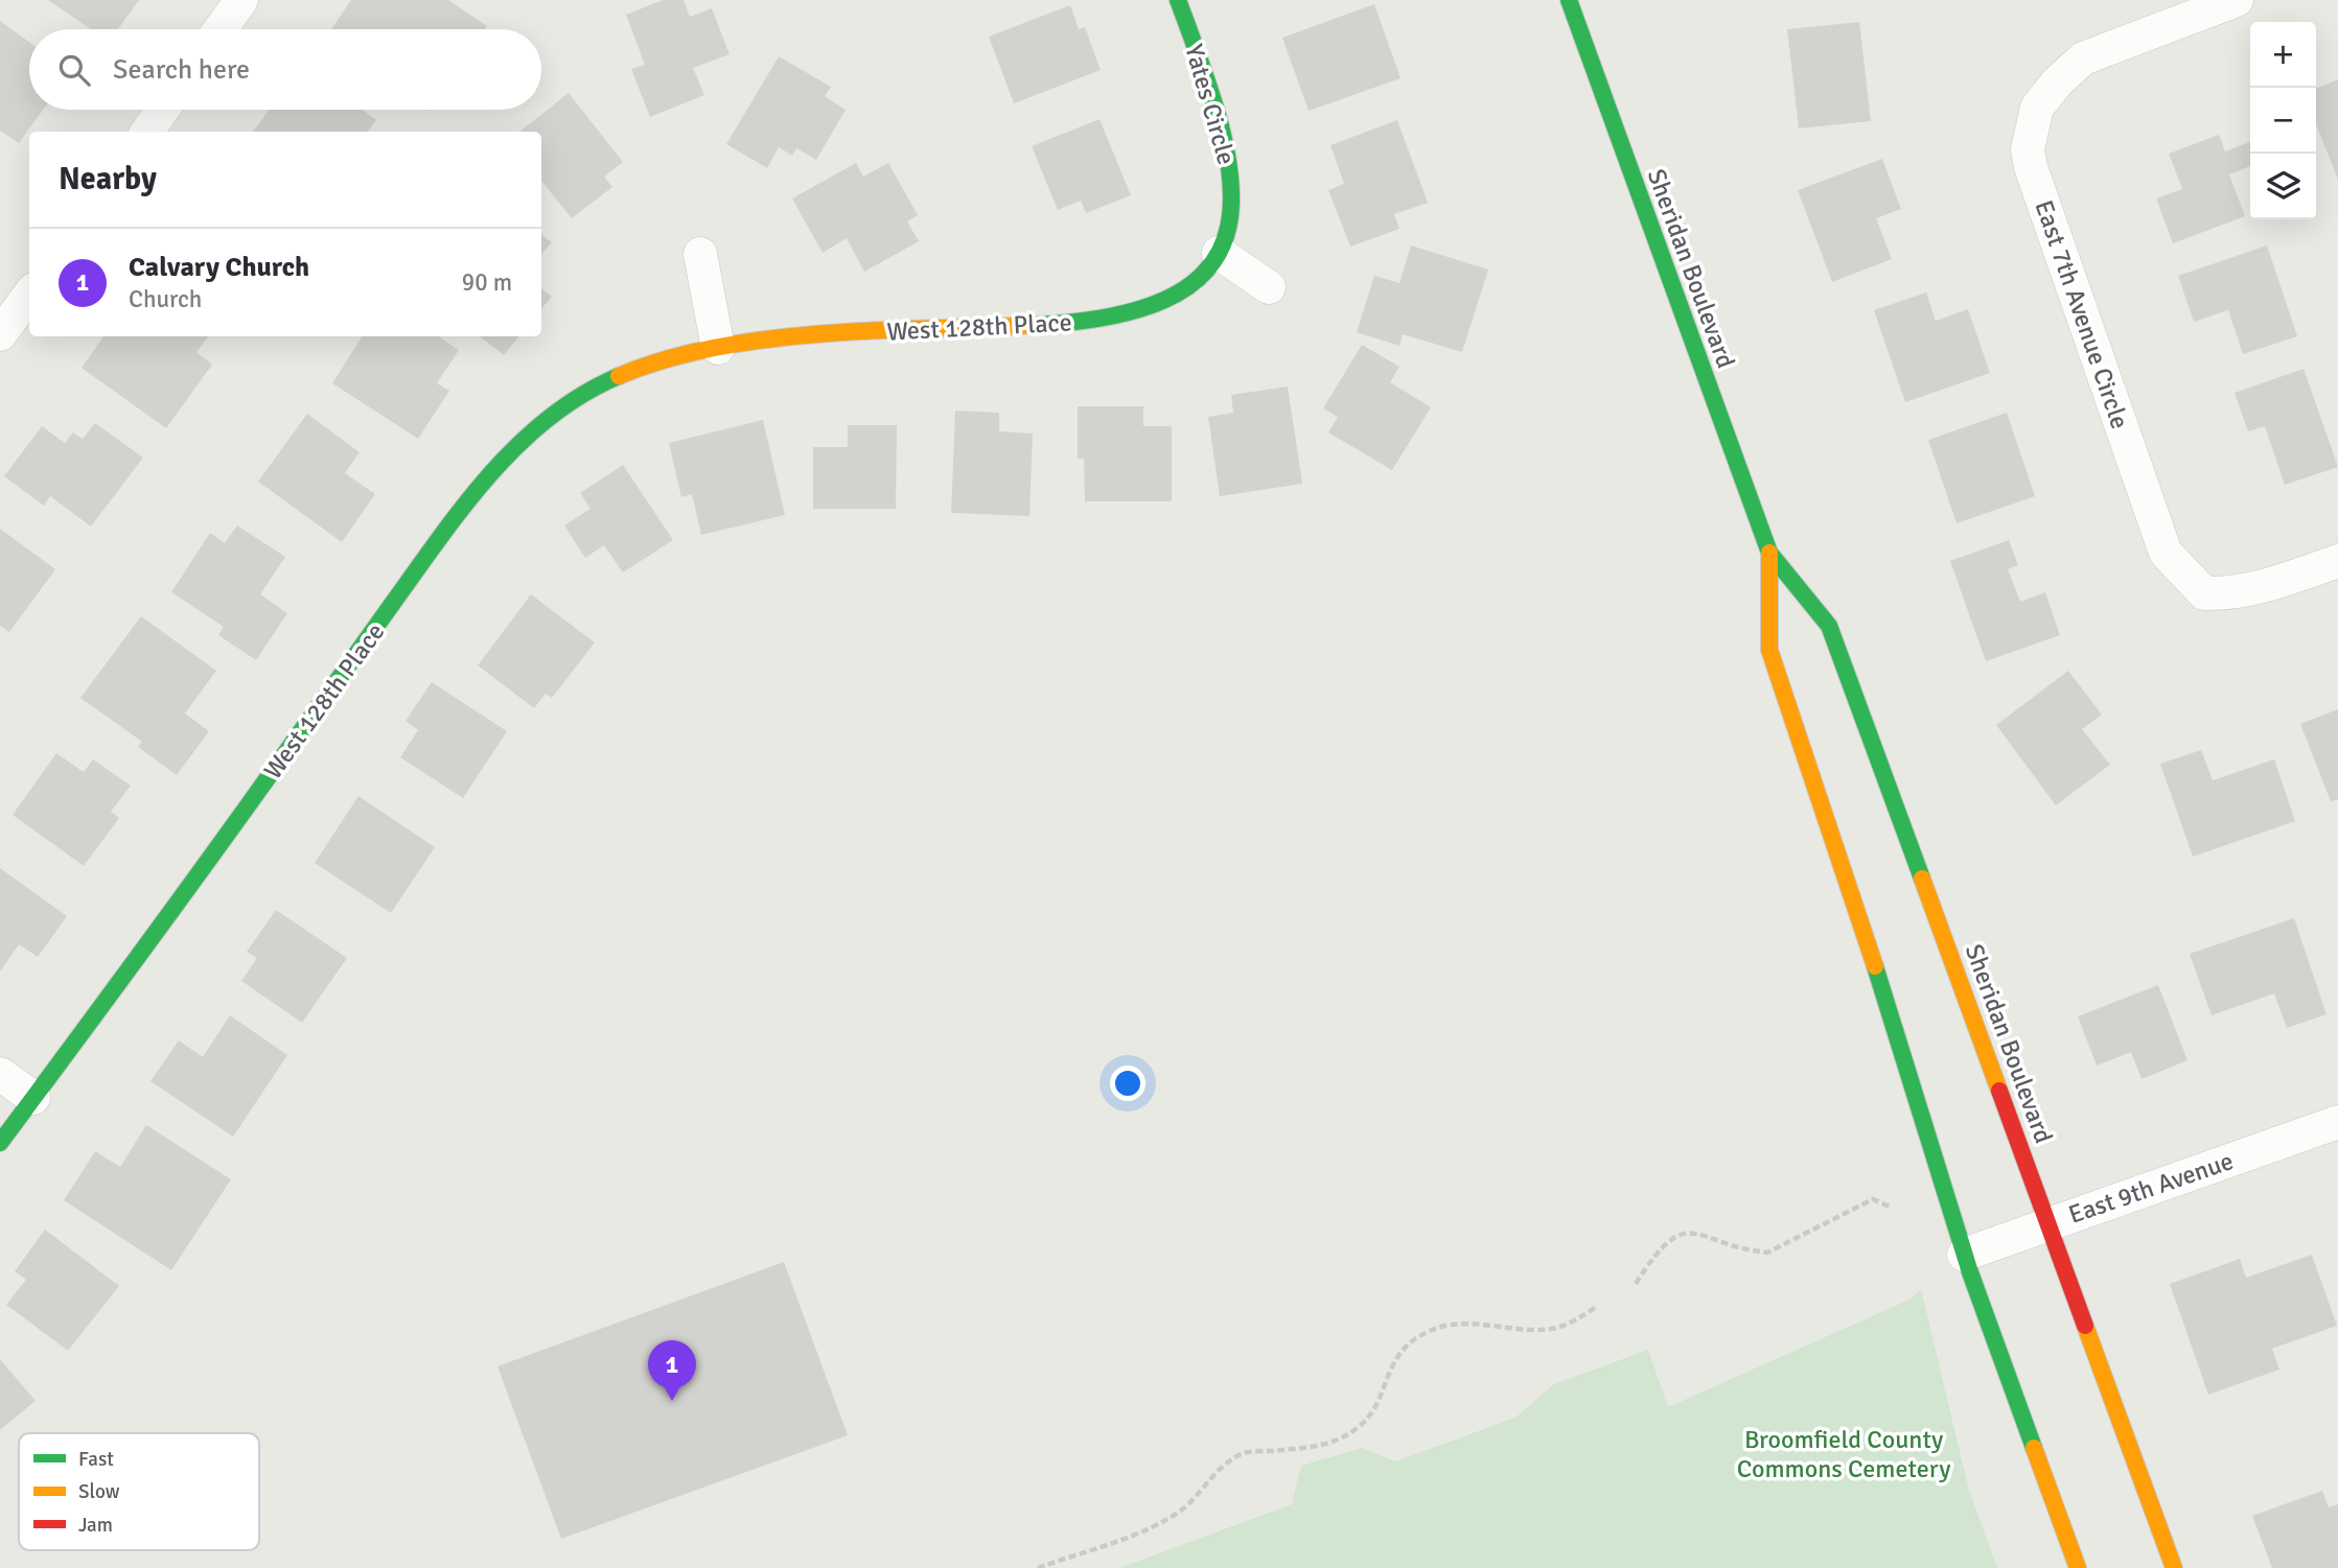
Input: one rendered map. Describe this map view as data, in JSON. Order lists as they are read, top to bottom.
{
  "streets": {
    "main road": ["Yates Circle", "Sheridan Boulevard", "West 128th Place"],
    "street": ["East 7th Avenue Circle", "East 9th Avenue"]
  },
  "crossings": [
    ["Yates Circle", "West 128th Place"],
    ["Sheridan Boulevard", "East 9th Avenue"]
  ],
  "parks": ["Broomfield County Commons Cemetery"],
  "legend": ["Fast", "Slow", "Jam"],
  "page": {
    "map_buttons": ["+", "−"],
    "search": "Search here",
    "heading": "Nearby",
    "list": [
      {
        "mark": "1",
        "name": "Calvary Church",
        "note": "Church",
        "value": "90 m"
      }
    ],
    "pins": "1"
  }
}
